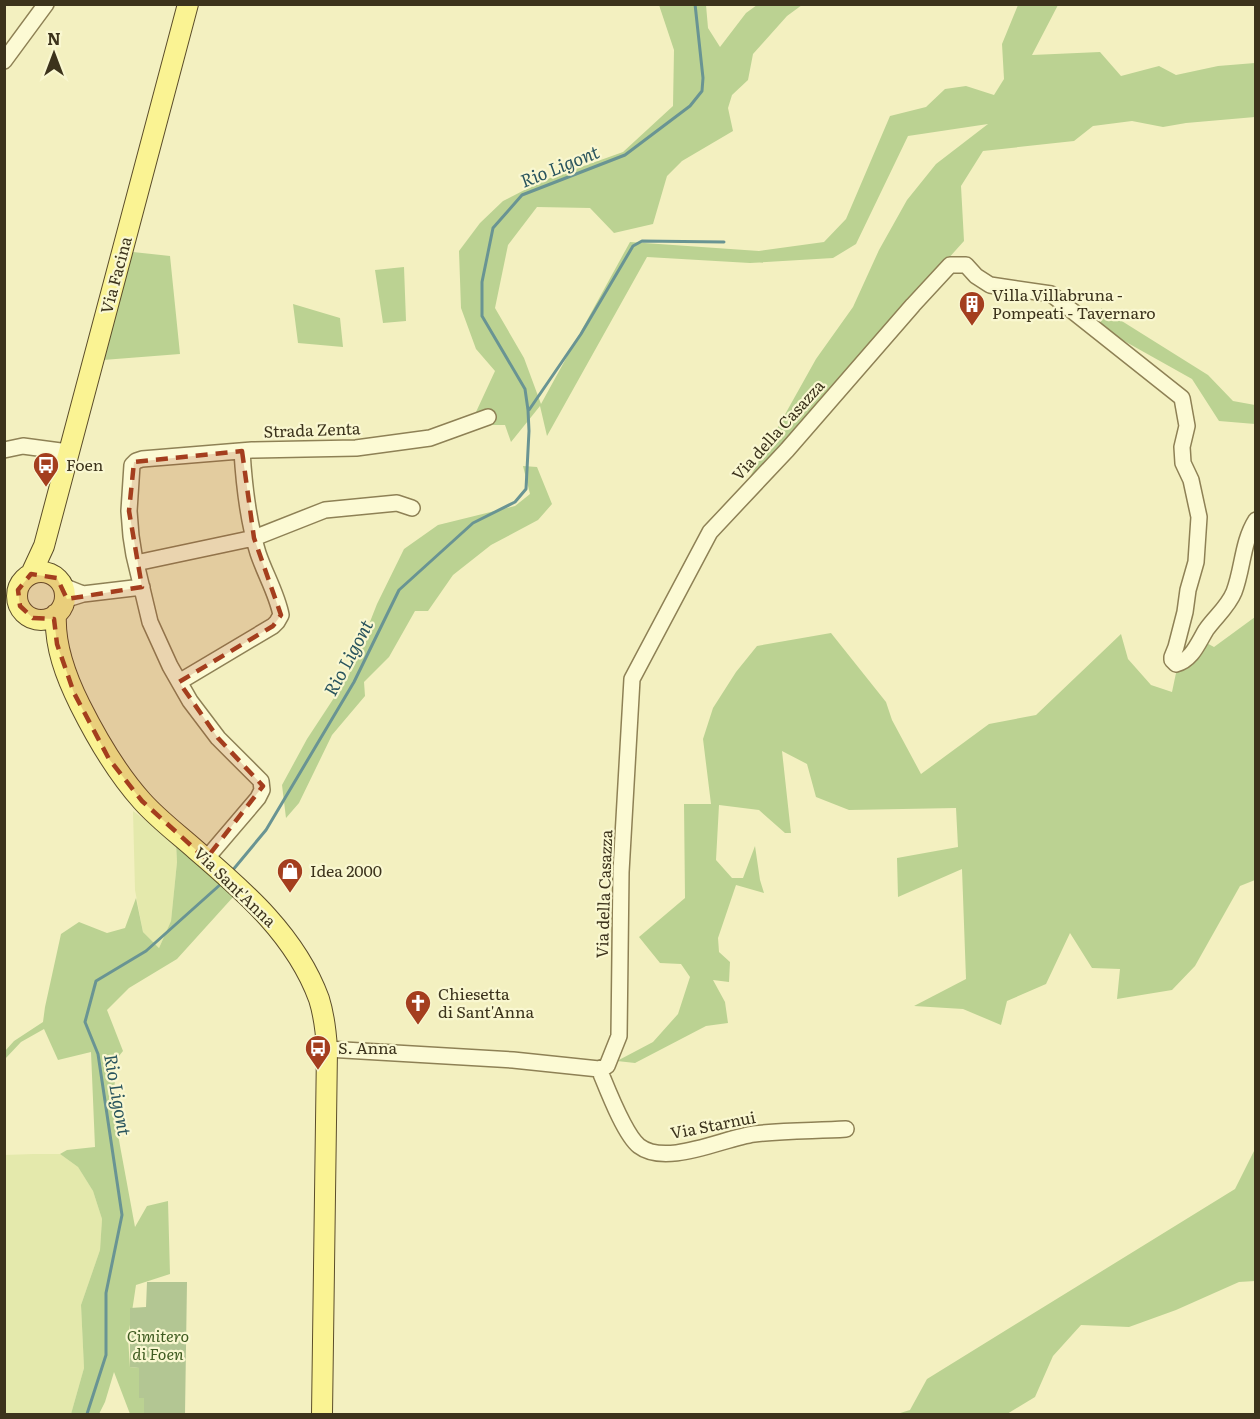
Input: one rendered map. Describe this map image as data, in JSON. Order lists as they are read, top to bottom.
{
  "streets": {
    "main road": ["Via Facina", "Via Sant'Anna"],
    "street": ["Strada Zenta", "Via della Casazza", "Via Starnui"]
  },
  "crossings": [
    ["Via della Casazza", "Via Starnui"]
  ],
  "water": ["Rio Ligont"],
  "parks": ["Cimitero di Foen"],
  "places": {
    "building": ["Villa Villabruna - Pompeati - Tavernaro"],
    "bus stop": ["Foen", "S. Anna"],
    "shop": ["Idea 2000"],
    "church": ["Chiesetta di Sant'Anna"]
  },
  "north": "top"
}
